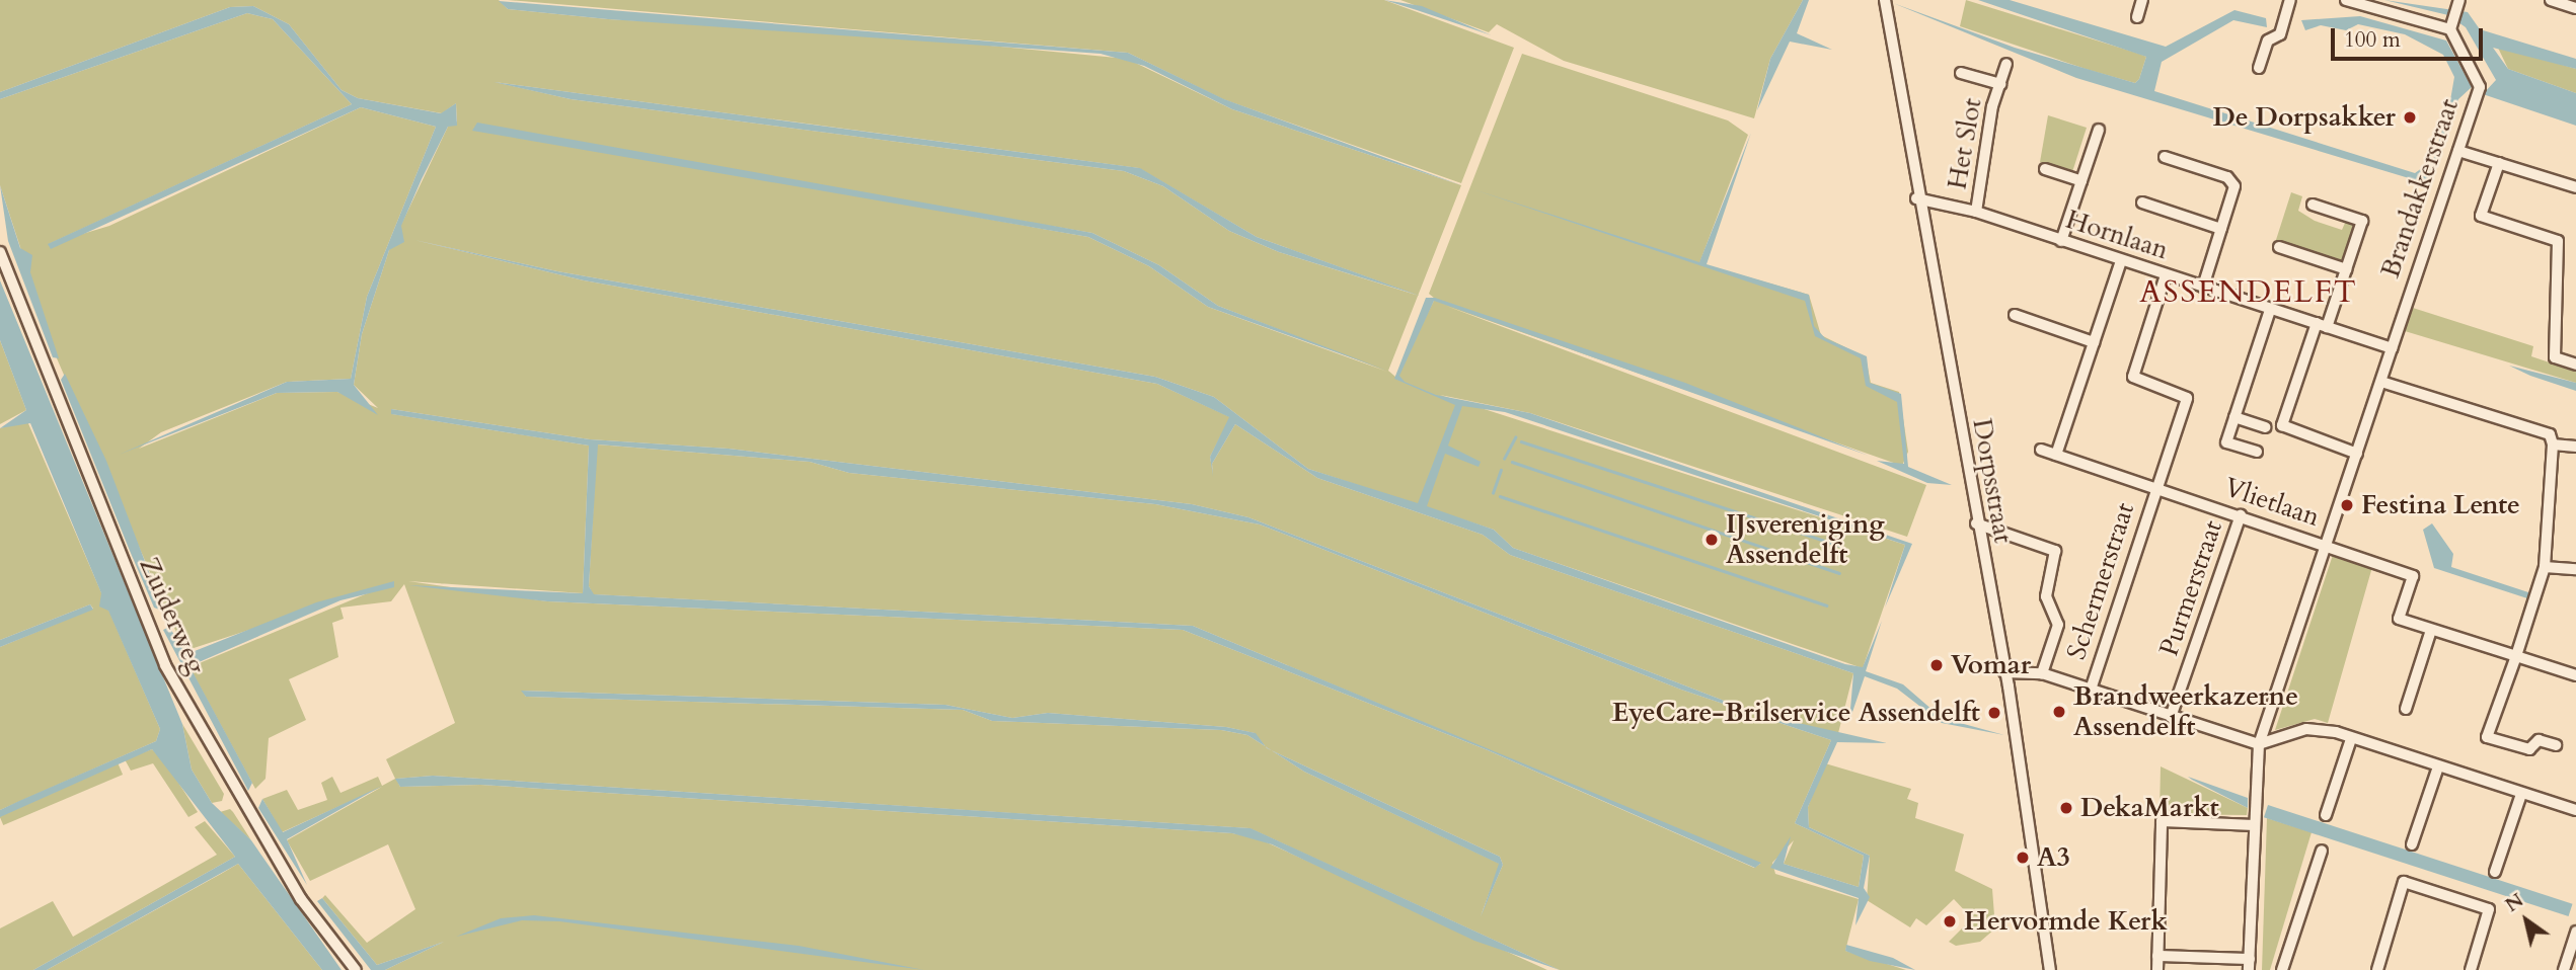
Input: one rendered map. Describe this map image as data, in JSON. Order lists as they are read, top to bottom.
{
  "streets": {
    "street": [
      "Het Slot",
      "Brandakkerstraat",
      "Hornlaan",
      "Dorpsstraat",
      "Vlietlaan",
      "Schermerstraat",
      "Purmerstraat",
      "Zuiderweg"
    ]
  },
  "crossings": [
    ["Het Slot", "Hornlaan"],
    ["Brandakkerstraat", "Hornlaan"],
    ["Hornlaan", "Dorpsstraat"],
    ["Hornlaan", "Schermerstraat"],
    ["Vlietlaan", "Schermerstraat"],
    ["Vlietlaan", "Purmerstraat"]
  ],
  "districts": ["ASSENDELFT"],
  "places": [
    "De Dorpsakker",
    "Festina Lente",
    "IJsvereniging Assendelft",
    "Vomar",
    "Brandweerkazerne Assendelft",
    "EyeCare-Brilservice Assendelft",
    "DekaMarkt",
    "A3",
    "Hervormde Kerk"
  ],
  "scale_bar": "100 m",
  "north": "top left"
}
